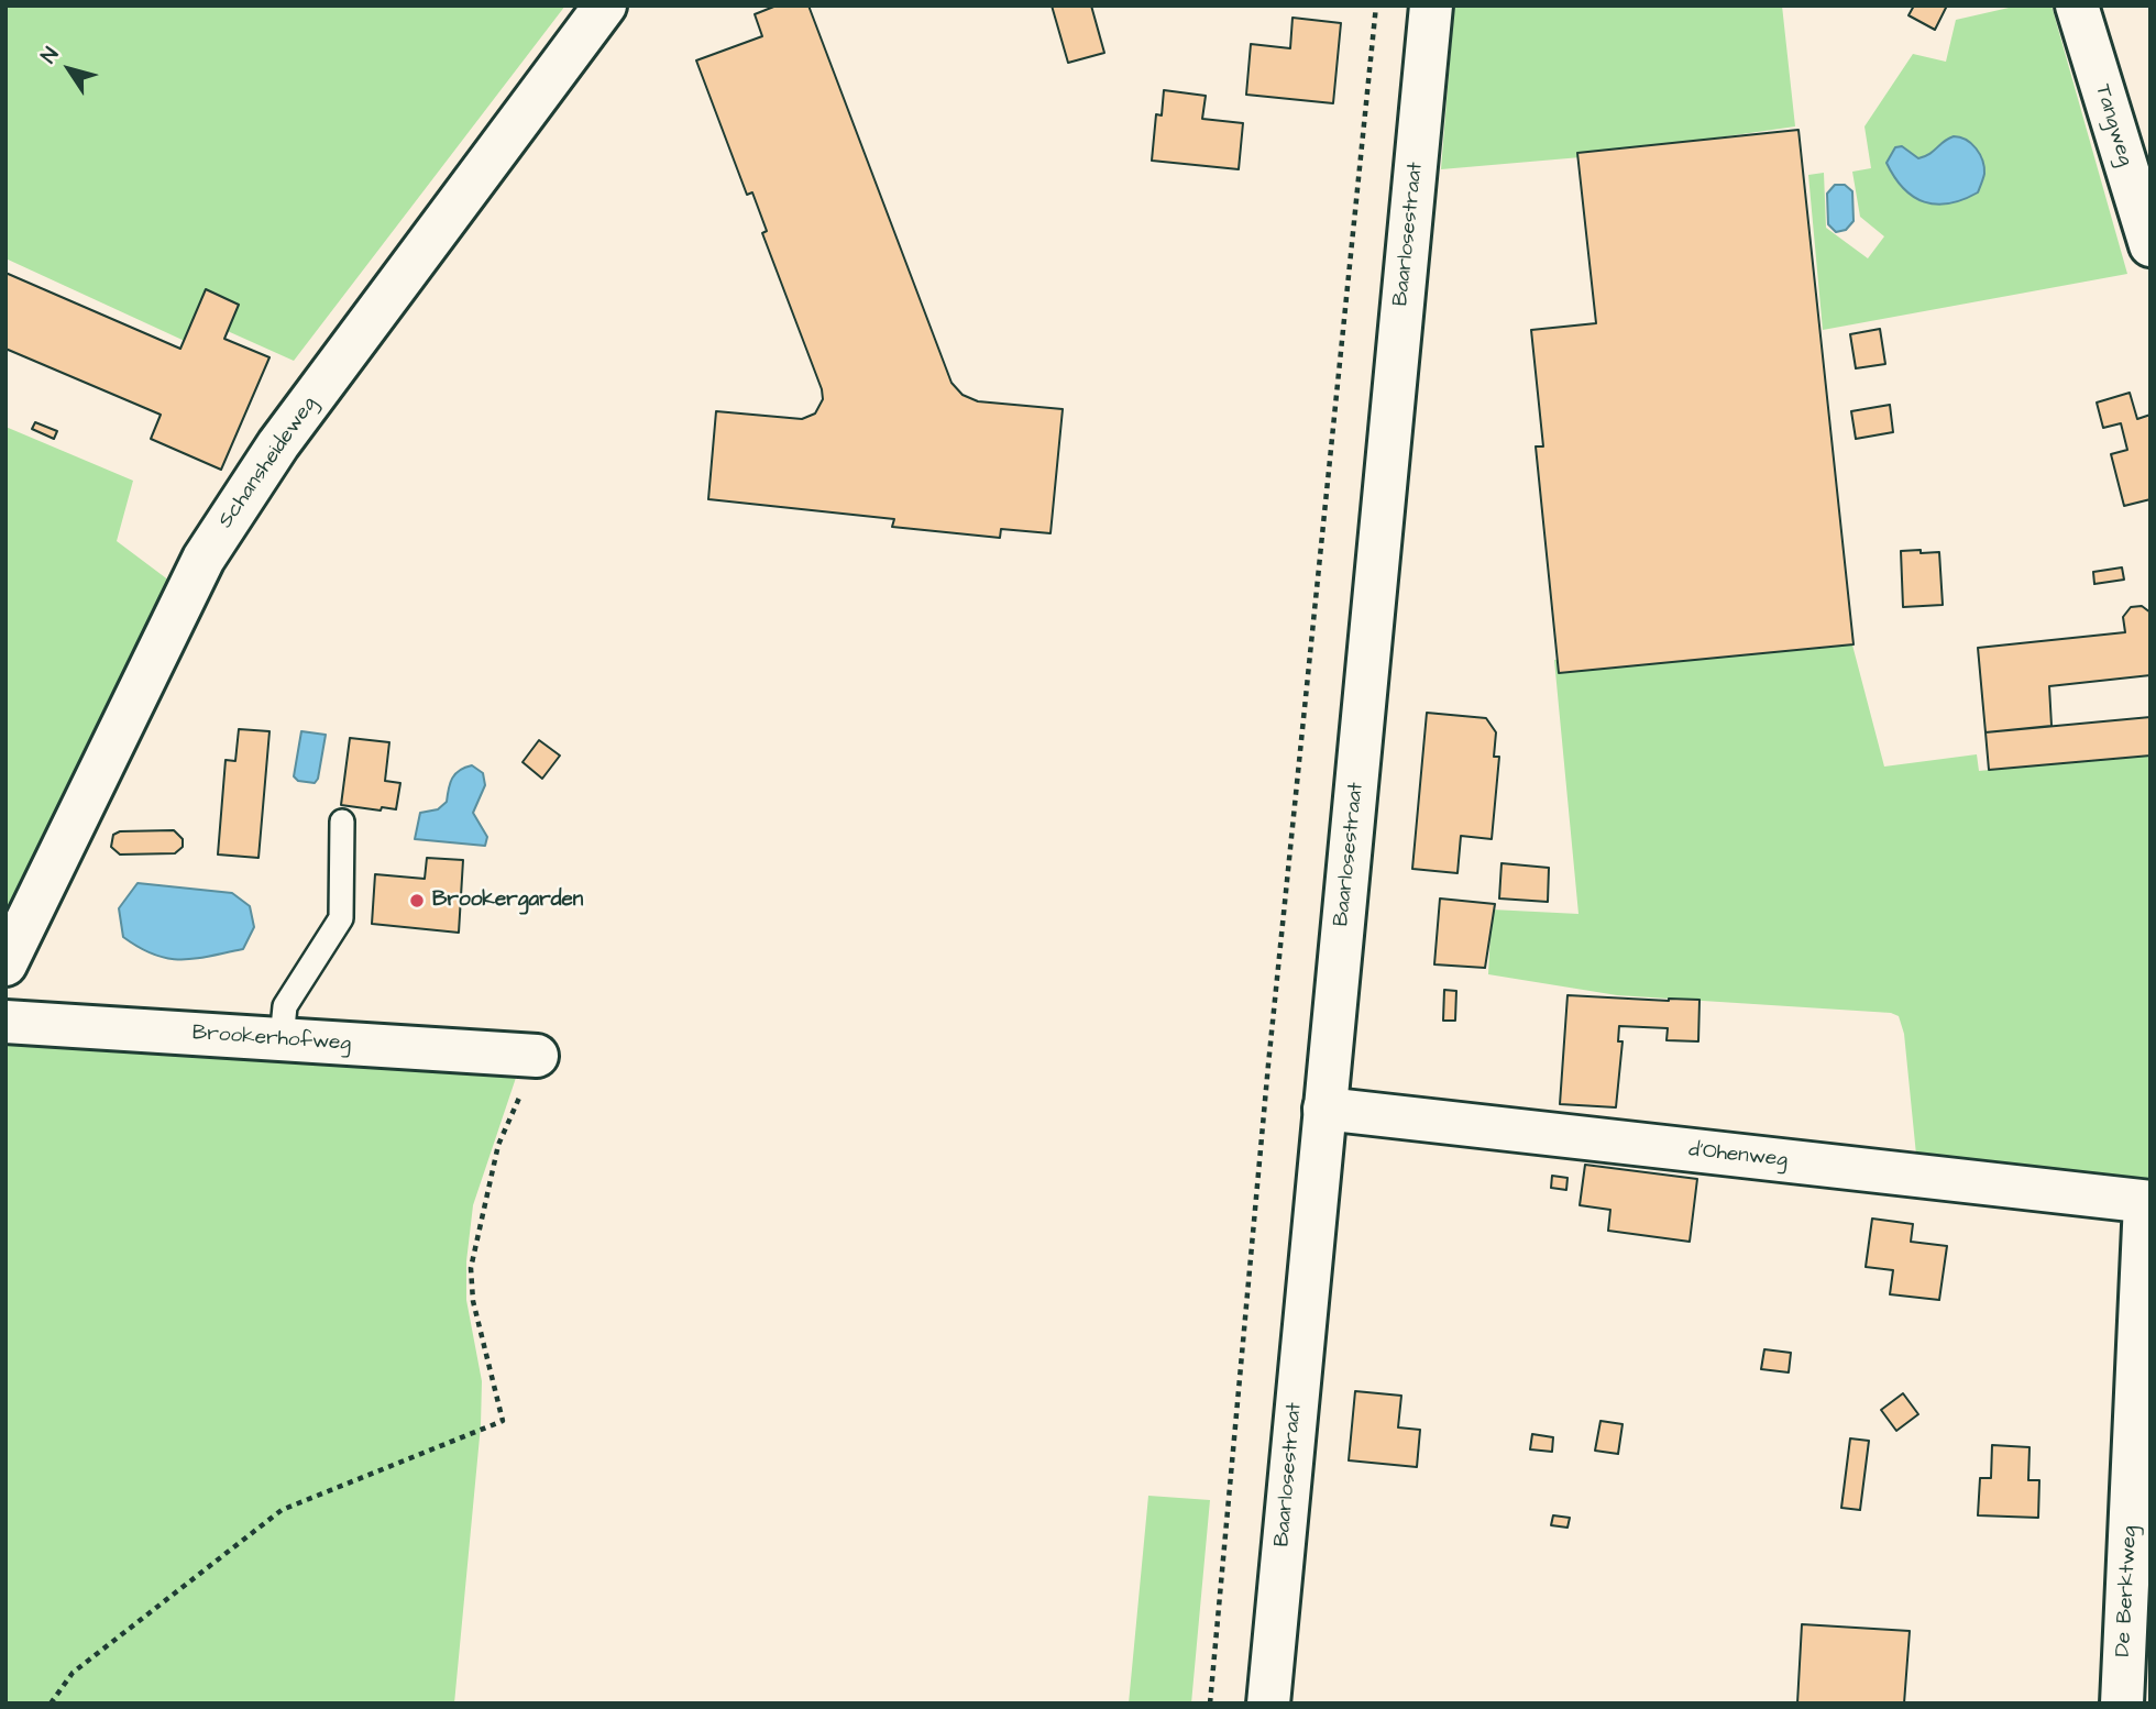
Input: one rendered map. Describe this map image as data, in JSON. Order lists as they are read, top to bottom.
{
  "streets": {
    "street": [
      "Tangweg",
      "Baarlosestraat",
      "Schansheideweg",
      "Brookerhofweg",
      "d'Ohenweg",
      "De Berktweg"
    ]
  },
  "crossings": [
    ["Baarlosestraat", "d'Ohenweg"],
    ["d'Ohenweg", "De Berktweg"]
  ],
  "places": ["Brookergarden"],
  "north": "top left"
}
